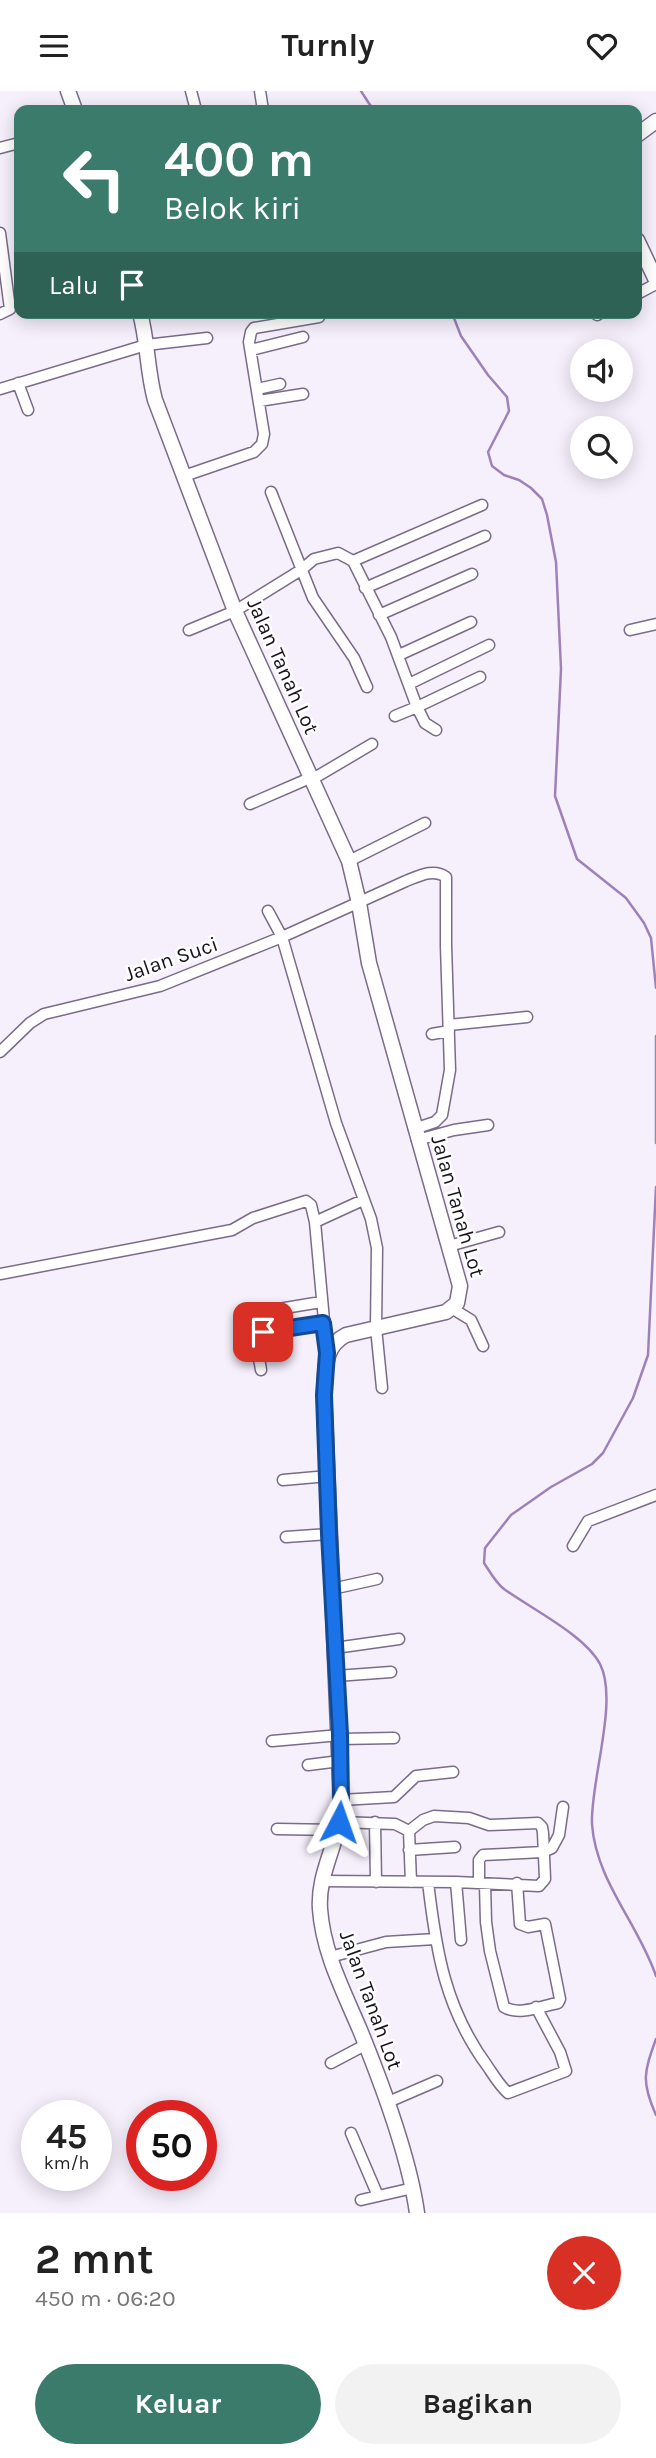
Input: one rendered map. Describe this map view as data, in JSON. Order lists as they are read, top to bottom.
{
  "streets": {
    "main road": ["Jalan Tanah Lot"],
    "street": ["Jalan Suci"]
  },
  "crossings": [
    ["Jalan Tanah Lot", "Jalan Suci"]
  ],
  "page": {
    "header": "Turnly",
    "turn": ["400 m", "Belok kiri"],
    "then": "Lalu",
    "speed": "45 km/h",
    "limit": "50",
    "heading": ["2 mnt", "450 m · 06:20"],
    "buttons": ["Keluar", "Bagikan"]
  }
}
